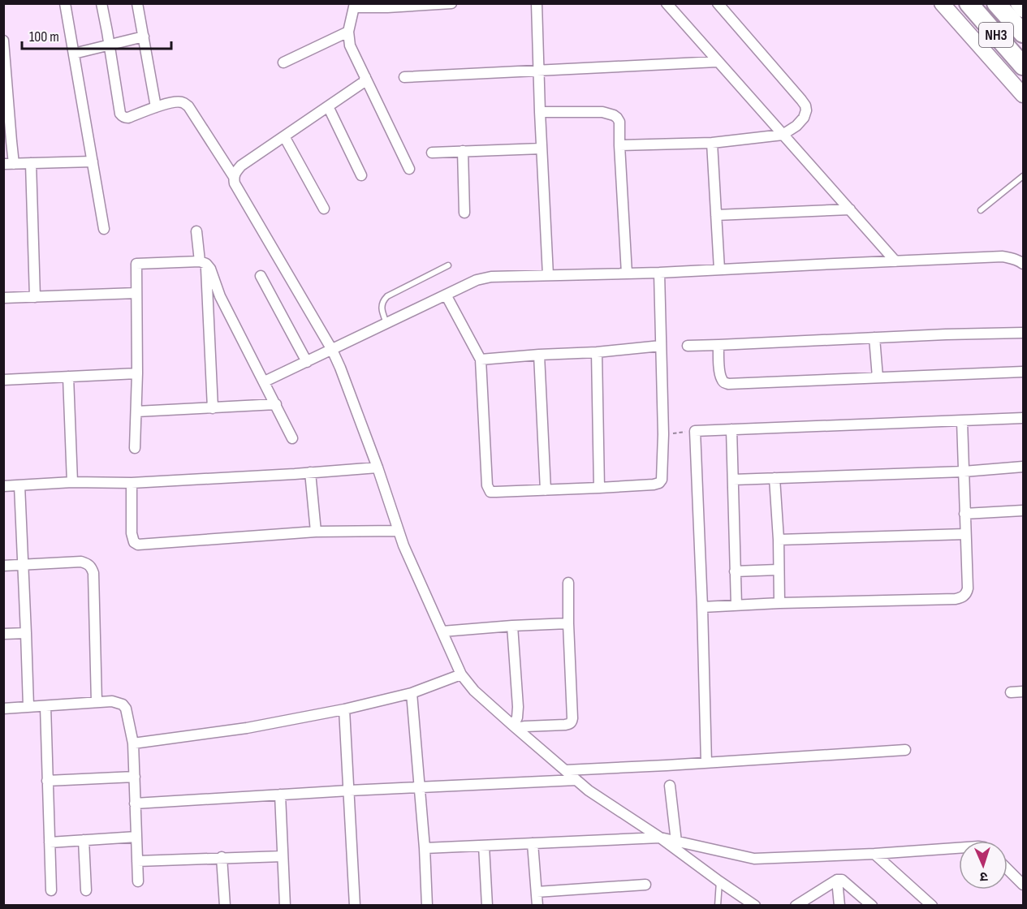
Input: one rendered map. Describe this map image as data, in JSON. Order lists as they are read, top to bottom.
{
  "streets": {
    "highway": ["NH3"]
  },
  "scale_bar": "100 m",
  "north": "bottom"
}
